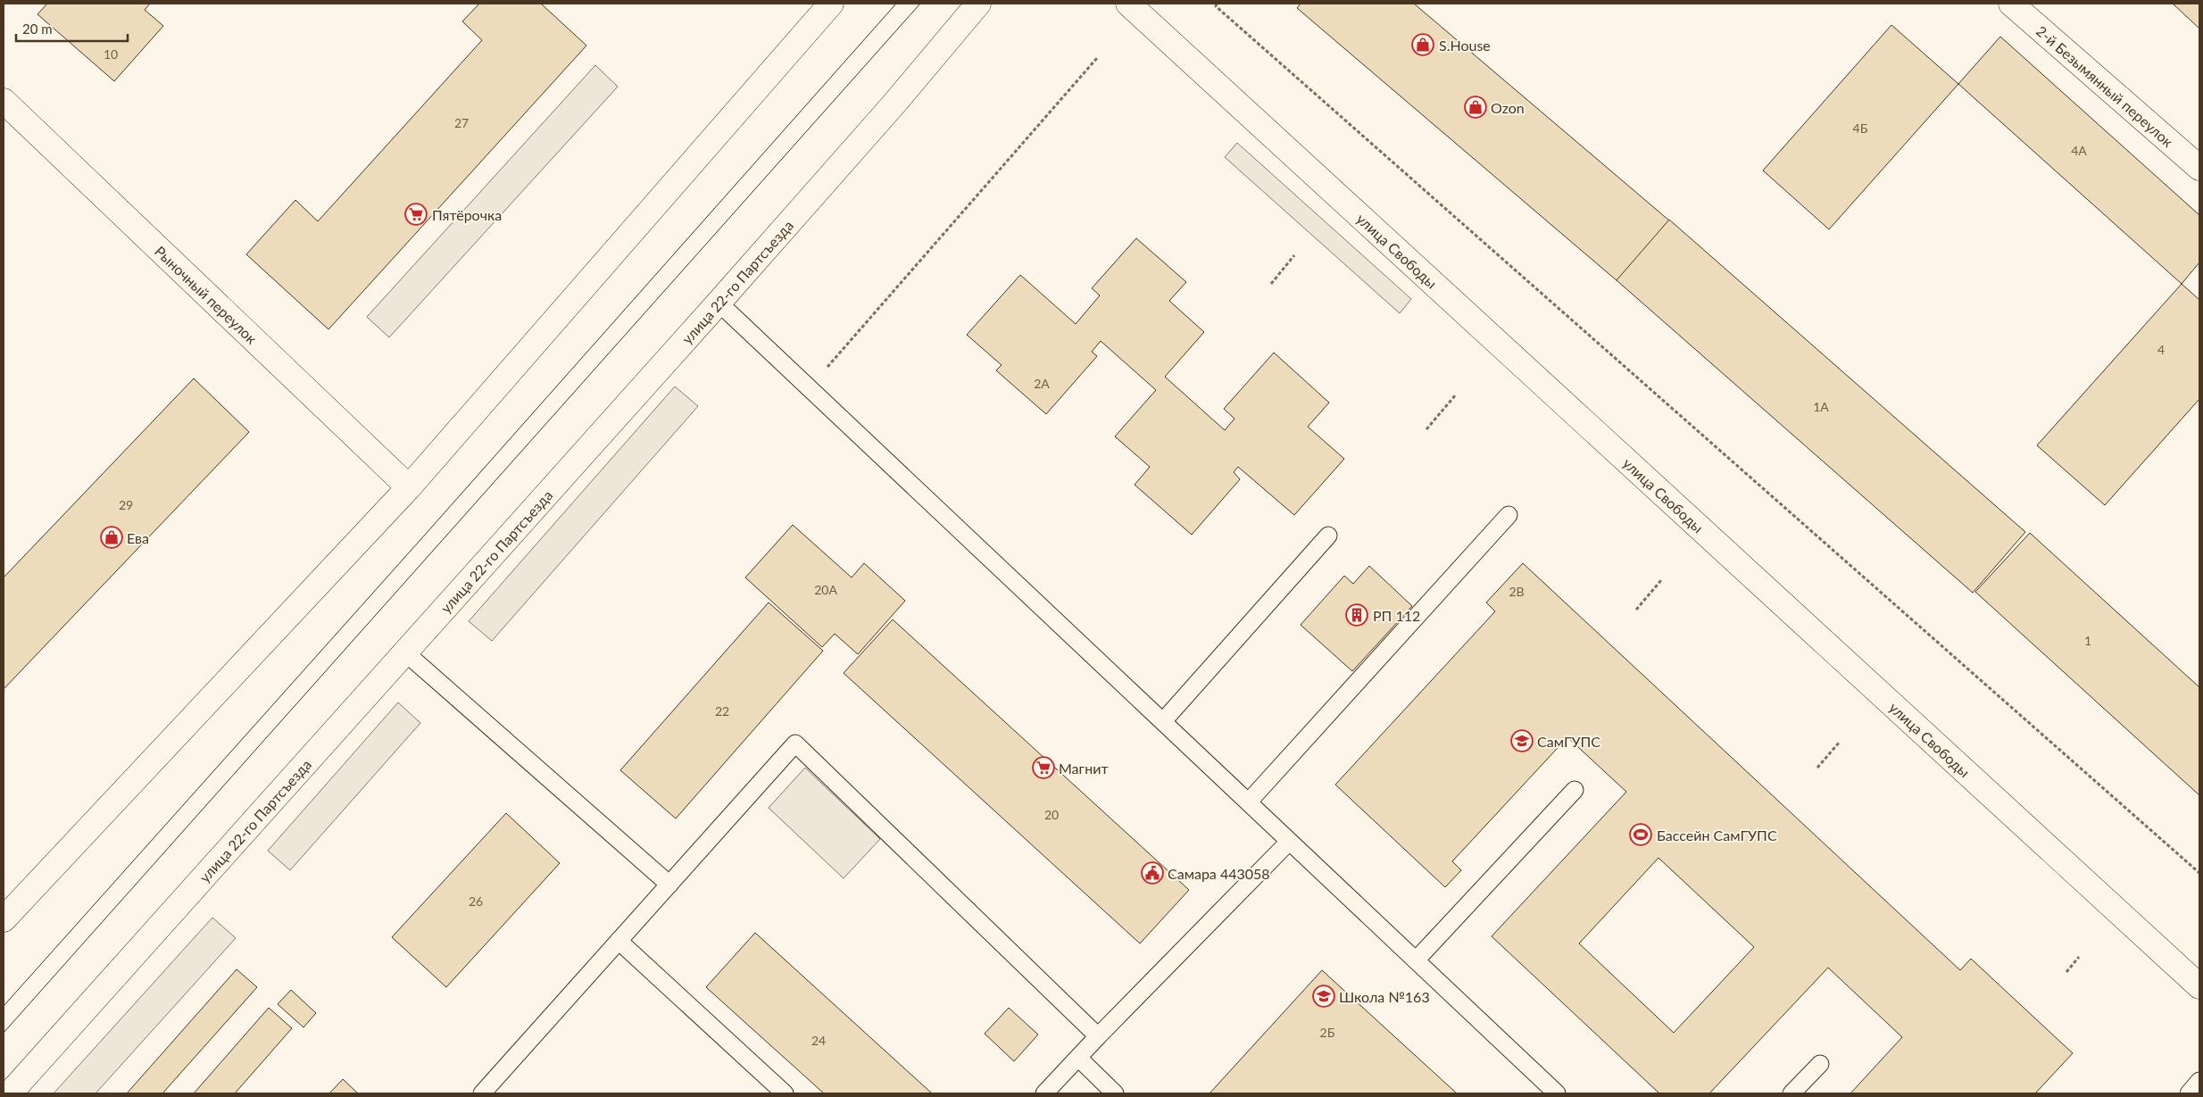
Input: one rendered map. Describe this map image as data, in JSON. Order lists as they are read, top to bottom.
{
  "streets": {
    "main road": [
      "2-й Безымянный переулок",
      "улица Свободы",
      "улица 22-го Партсъезда",
      "Рыночный переулок"
    ]
  },
  "places": {
    "shop": ["S.House", "Ozon", "Ева"],
    "supermarket": ["Пятёрочка", "Магнит"],
    "building": ["РП 112"],
    "school or university": ["СамГУПС", "Школа №163"],
    "sports": ["Бассейн СамГУПС"],
    "public building": ["Самара 443058"]
  },
  "house_numbers": [
    "10",
    "27",
    "4Б",
    "4А",
    "4",
    "2А",
    "1А",
    "29",
    "20А",
    "2В",
    "1",
    "22",
    "20",
    "26",
    "2Б",
    "24"
  ],
  "scale_bar": "20 m"
}
